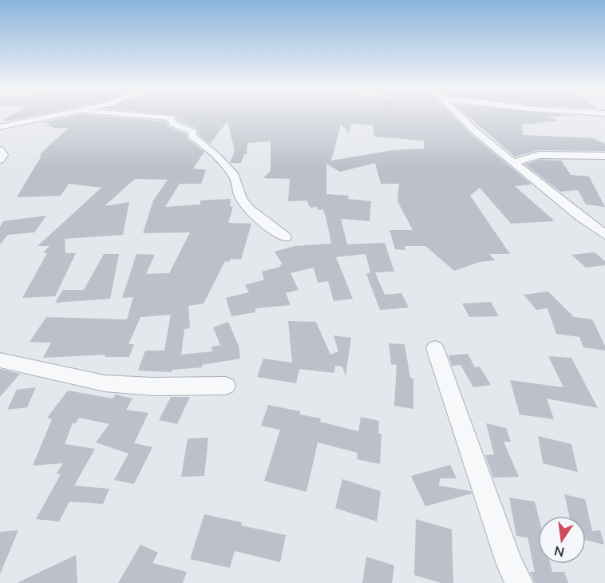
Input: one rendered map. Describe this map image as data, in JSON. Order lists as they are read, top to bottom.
{
  "north": "bottom"
}
